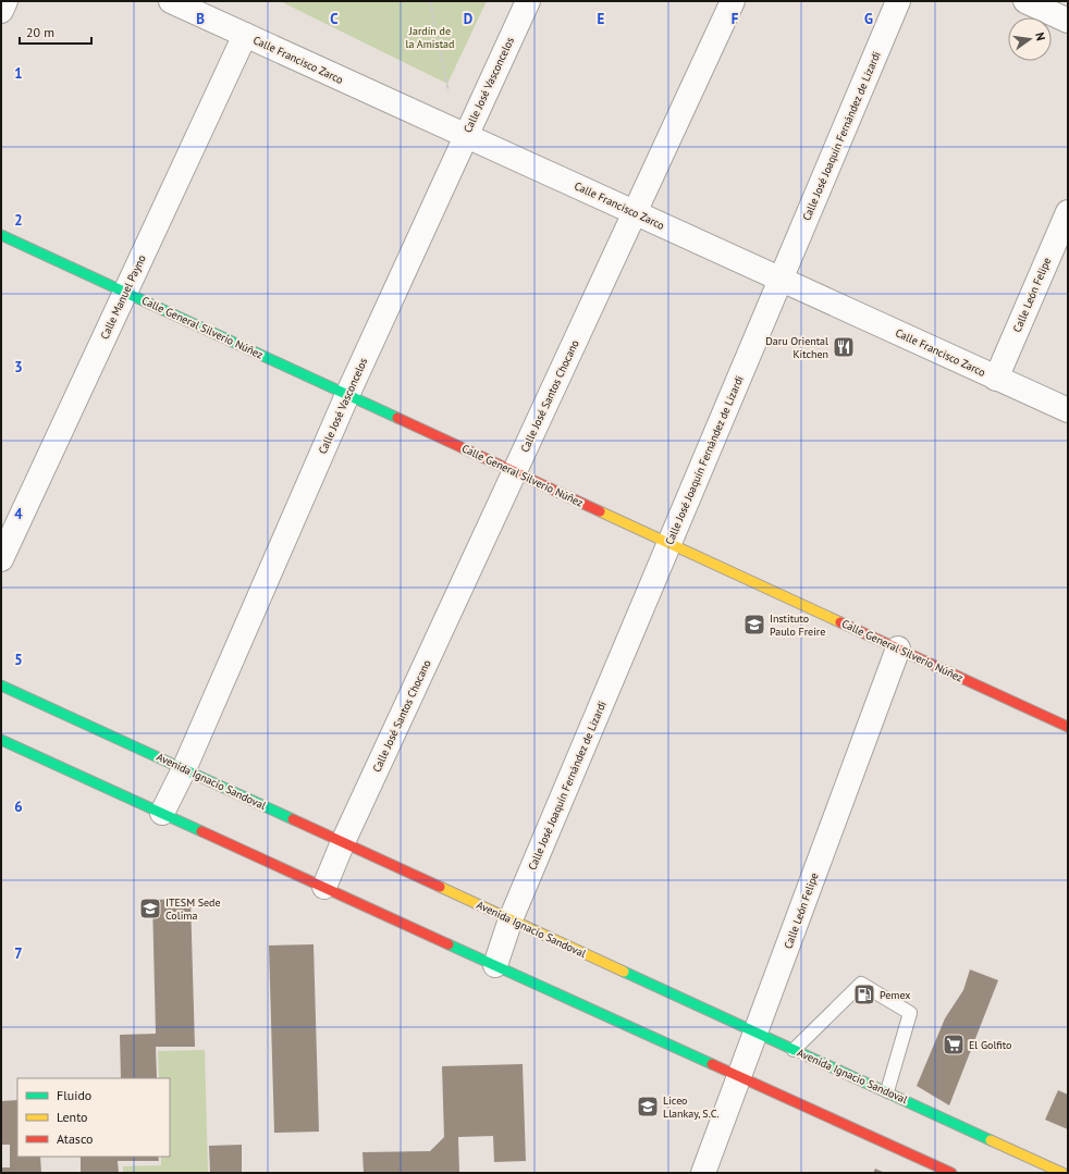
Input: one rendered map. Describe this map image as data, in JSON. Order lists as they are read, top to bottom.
{
  "streets": {
    "main road": ["Calle General Silverio Núñez", "Avenida Ignacio Sandoval"],
    "street": [
      "Calle Francisco Zarco",
      "Calle José Vasconcelos",
      "Calle José Joaquín Fernández de Lizardi",
      "Calle León Felipe",
      "Calle Manuel Payno",
      "Calle José Santos Chocano"
    ]
  },
  "crossings": [
    ["Calle Francisco Zarco", "Calle José Vasconcelos"],
    ["Calle Francisco Zarco", "Calle José Joaquín Fernández de Lizardi"],
    ["Calle Francisco Zarco", "Calle León Felipe"],
    ["Calle Francisco Zarco", "Calle Manuel Payno"],
    ["Calle Francisco Zarco", "Calle José Santos Chocano"],
    ["Calle José Vasconcelos", "Calle General Silverio Núñez"],
    ["Calle José Vasconcelos", "Avenida Ignacio Sandoval"],
    ["Calle José Joaquín Fernández de Lizardi", "Calle General Silverio Núñez"],
    ["Calle José Joaquín Fernández de Lizardi", "Avenida Ignacio Sandoval"],
    ["Calle León Felipe", "Calle General Silverio Núñez"],
    ["Calle León Felipe", "Avenida Ignacio Sandoval"],
    ["Calle Manuel Payno", "Calle General Silverio Núñez"],
    ["Calle General Silverio Núñez", "Calle José Santos Chocano"],
    ["Calle José Santos Chocano", "Avenida Ignacio Sandoval"]
  ],
  "parks": ["Jardín de la Amistad"],
  "places": {
    "restaurant": ["Daru Oriental Kitchen"],
    "school or university": ["Instituto Paulo Freire", "ITESM Sede Colima", "Liceo Llankay, S.C."],
    "fuel station": ["Pemex"],
    "supermarket": ["El Golfito"]
  },
  "legend": ["Fluido", "Lento", "Atasco"],
  "scale_bar": "20 m",
  "north": "right",
  "grid": {
    "columns": [
      "B",
      "C",
      "D",
      "E",
      "F",
      "G"
    ],
    "rows": [
      "1",
      "2",
      "3",
      "4",
      "5",
      "6",
      "7"
    ]
  }
}
